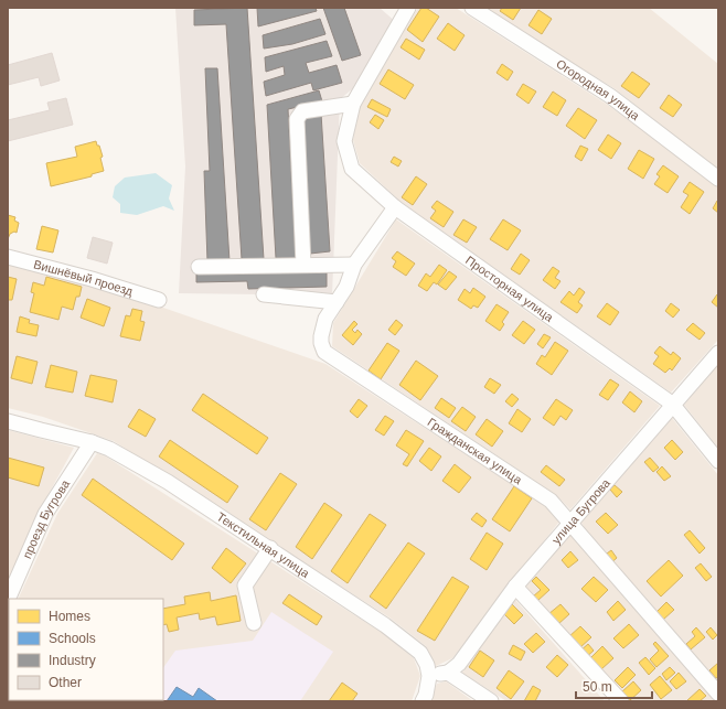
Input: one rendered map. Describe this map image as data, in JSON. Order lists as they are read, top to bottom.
{
  "streets": {
    "street": [
      "Огородная улица",
      "Вишнёвый проезд",
      "Просторная улица",
      "Гражданская улица",
      "улица Бугрова",
      "проезд Бугрова",
      "Текстильная улица"
    ]
  },
  "crossings": [
    ["Просторная улица", "Гражданская улица"],
    ["Просторная улица", "улица Бугрова"],
    ["Гражданская улица", "улица Бугрова"],
    ["проезд Бугрова", "Текстильная улица"]
  ],
  "legend": [
    "Homes",
    "Schools",
    "Industry",
    "Other"
  ],
  "scale_bar": "50 m"
}
